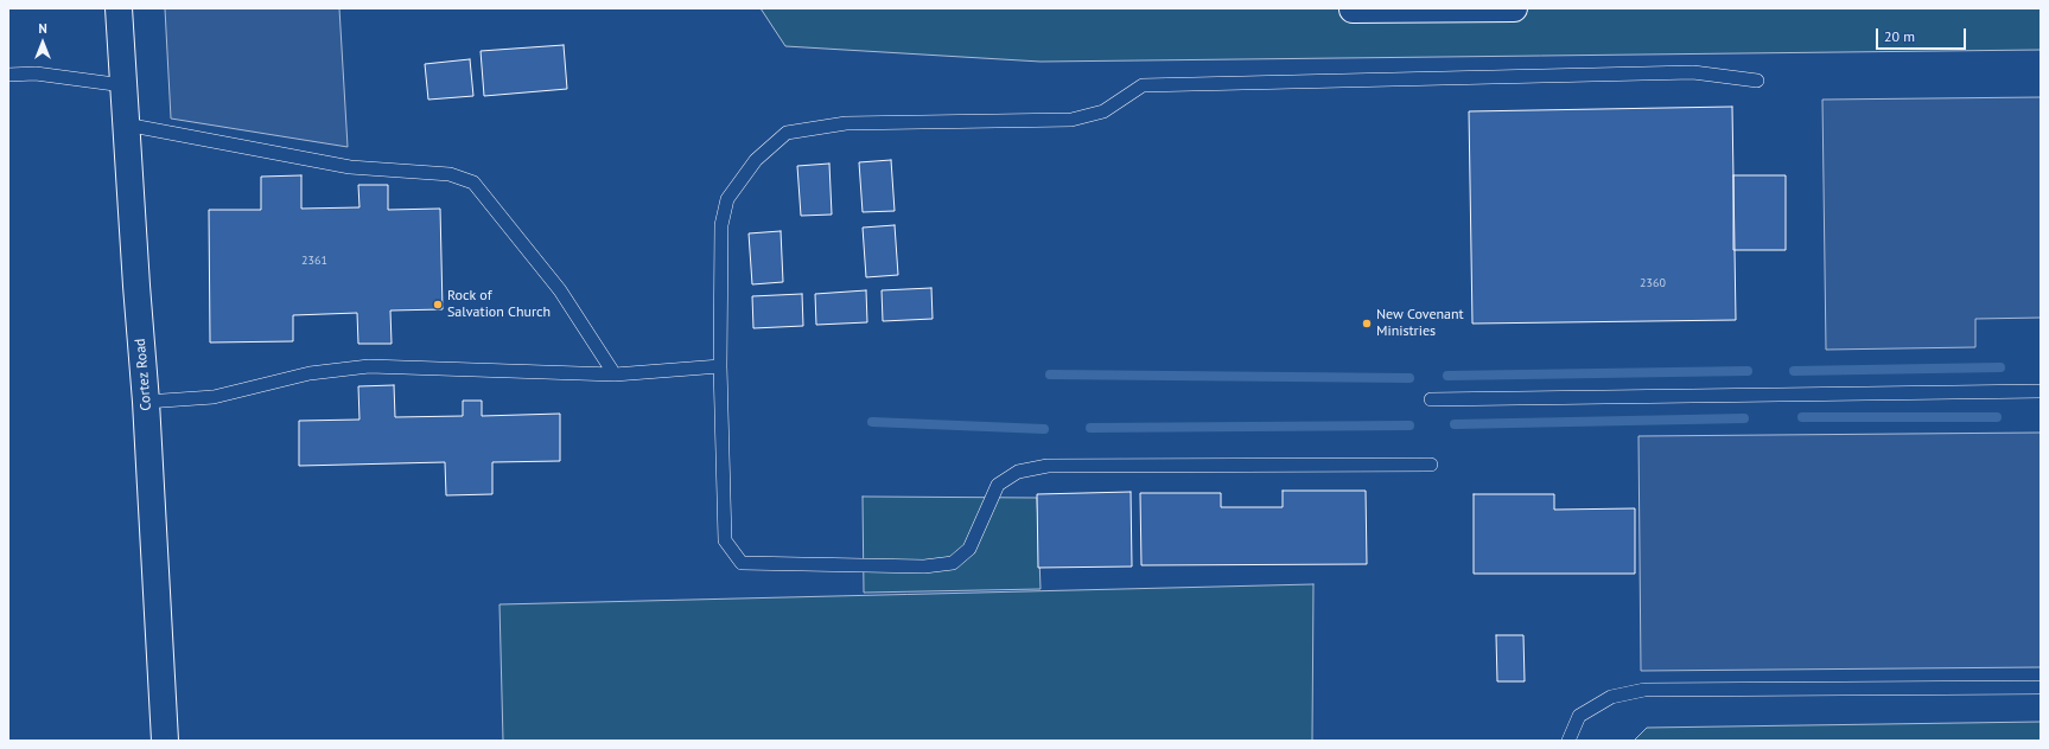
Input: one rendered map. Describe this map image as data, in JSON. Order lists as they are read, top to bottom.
{
  "streets": {
    "street": ["Cortez Road"]
  },
  "places": ["Rock of Salvation Church", "New Covenant Ministries"],
  "house_numbers": ["2361", "2360"],
  "scale_bar": "20 m",
  "north": "top"
}
